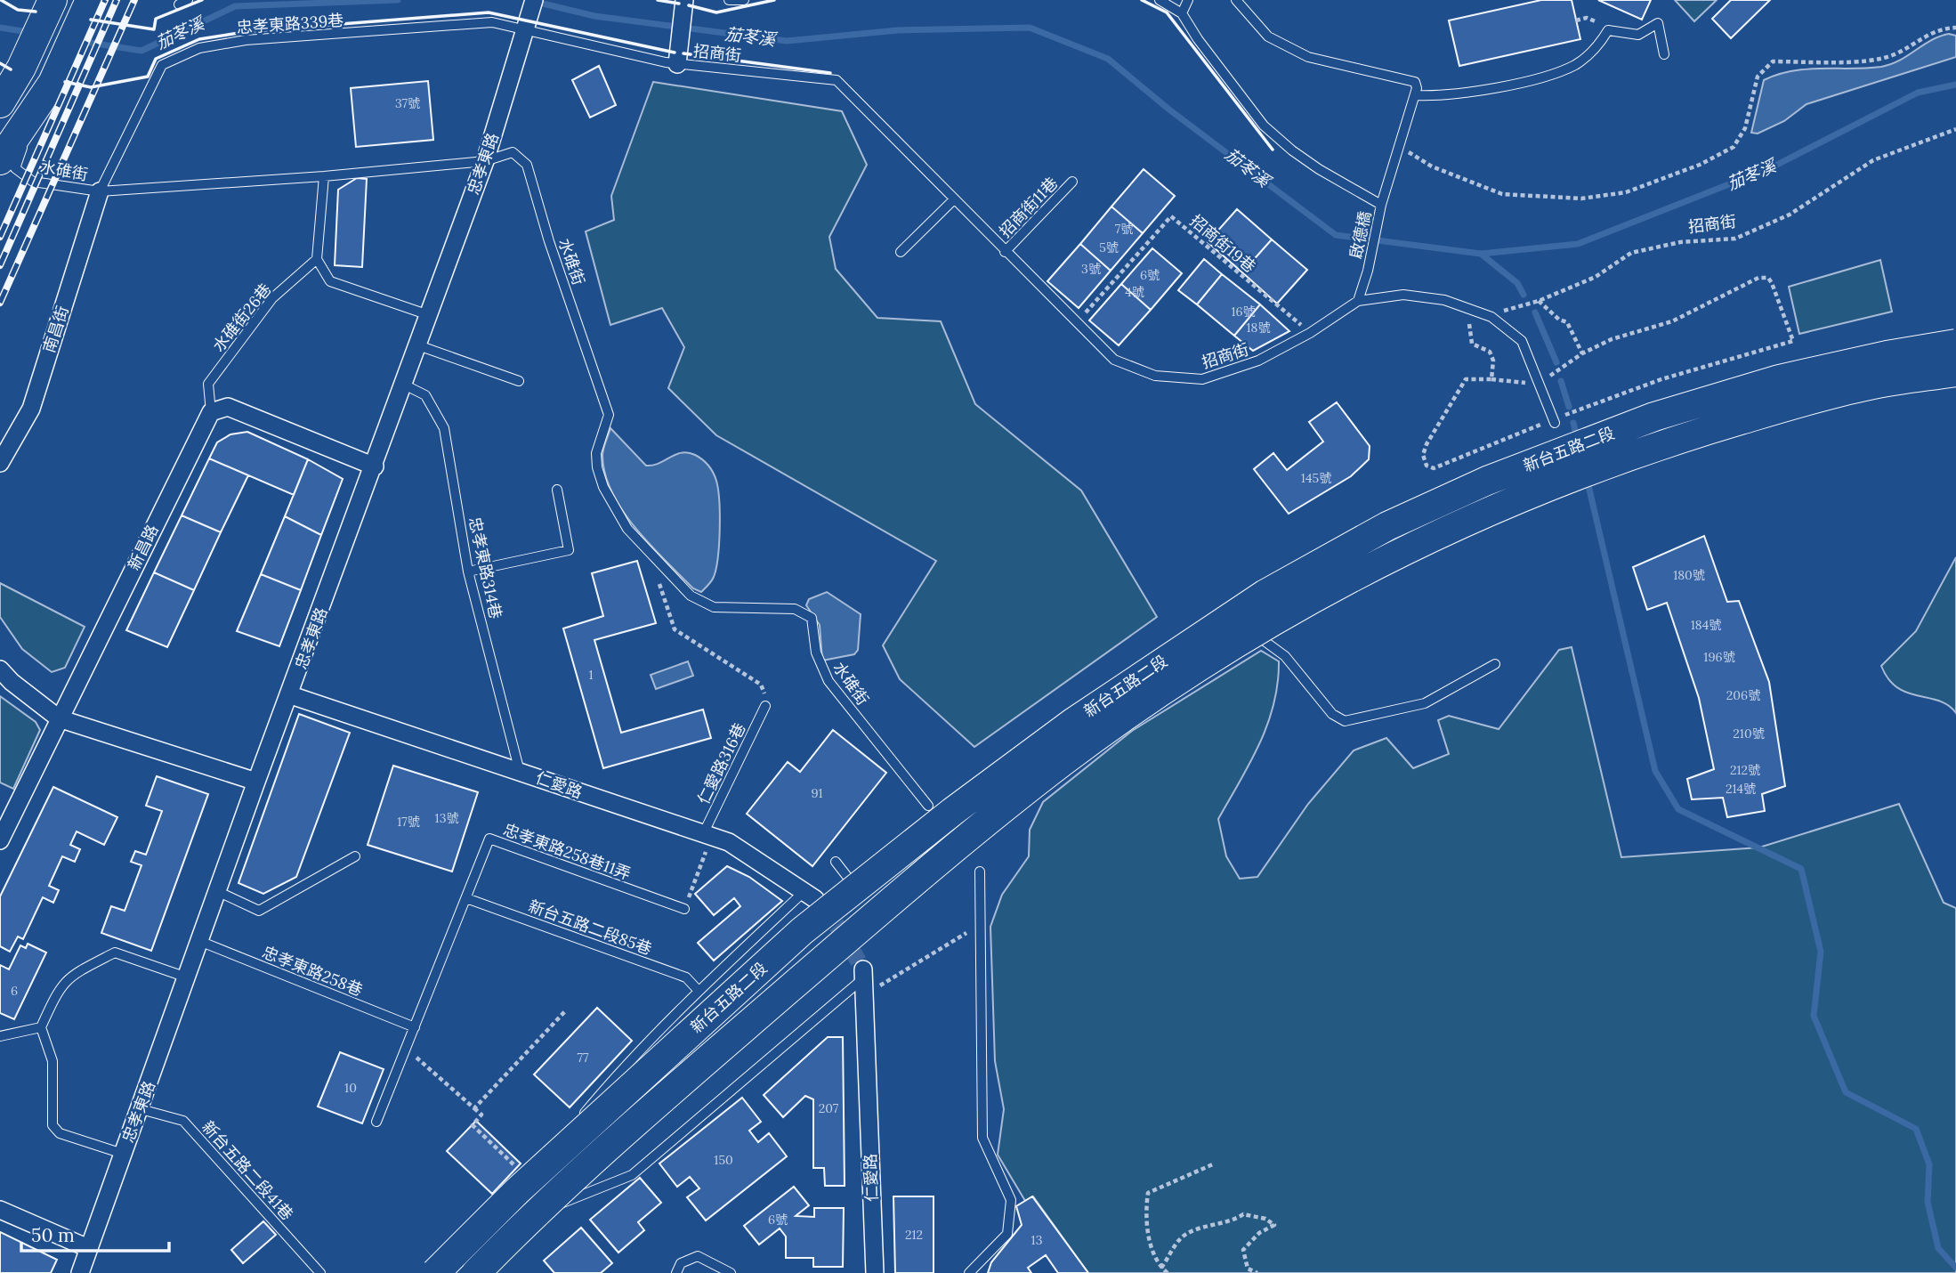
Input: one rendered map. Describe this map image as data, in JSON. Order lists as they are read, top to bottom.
{
  "streets": {
    "main road": ["新台五路二段"],
    "street": [
      "忠孝東路",
      "南昌街",
      "新昌路",
      "仁愛路"
    ],
    "lane": [
      "忠孝東路339巷",
      "招商街",
      "水碓街",
      "招商街11巷",
      "啟德橋",
      "水碓街26巷",
      "忠孝東路314巷",
      "仁愛路316巷",
      "忠孝東路258巷11弄",
      "新台五路二段85巷",
      "忠孝東路258巷",
      "新台五路二段41巷"
    ],
    "path": ["招商街19巷"]
  },
  "crossings": [
    ["忠孝東路339巷", "招商街"],
    ["忠孝東路339巷", "忠孝東路"],
    ["忠孝東路339巷", "水碓街"],
    ["忠孝東路339巷", "南昌街"],
    ["招商街", "忠孝東路"],
    ["招商街", "招商街11巷"],
    ["招商街", "啟德橋"],
    ["招商街", "招商街19巷"],
    ["忠孝東路", "水碓街"],
    ["忠孝東路", "忠孝東路314巷"],
    ["忠孝東路", "仁愛路"],
    ["忠孝東路", "忠孝東路258巷"],
    ["忠孝東路", "新台五路二段41巷"],
    ["水碓街", "南昌街"],
    ["水碓街26巷", "新昌路"],
    ["忠孝東路314巷", "仁愛路"],
    ["仁愛路316巷", "仁愛路"],
    ["忠孝東路258巷11弄", "新台五路二段85巷"],
    ["忠孝東路258巷11弄", "忠孝東路258巷"]
  ],
  "water": ["茄苳溪"],
  "house_numbers": [
    "37號",
    "7號",
    "5號",
    "3號",
    "6號",
    "4號",
    "16號",
    "18號",
    "145號",
    "180號",
    "184號",
    "196號",
    "1",
    "206號",
    "210號",
    "212號",
    "214號",
    "91",
    "13號",
    "17號",
    "6",
    "77",
    "10",
    "207",
    "150",
    "6號",
    "212",
    "13"
  ],
  "scale_bar": "50 m"
}
